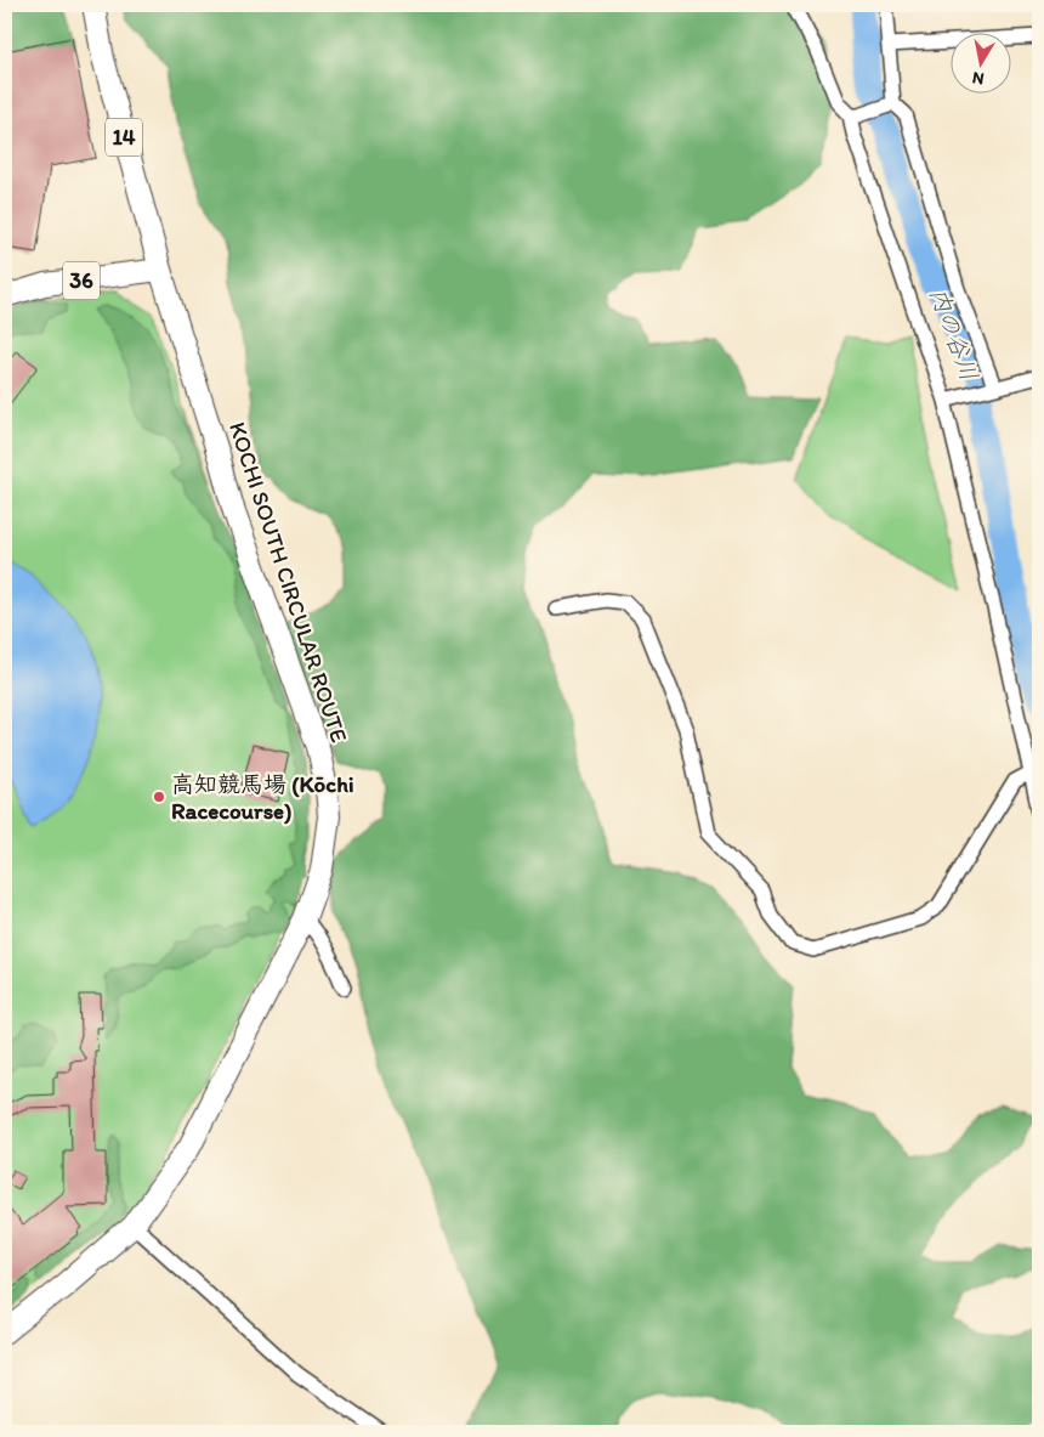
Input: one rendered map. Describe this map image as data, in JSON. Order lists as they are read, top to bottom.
{
  "streets": {
    "main road": ["14", "36", "KOCHI SOUTH CIRCULAR ROUTE"]
  },
  "crossings": [
    ["14", "36"],
    ["14", "KOCHI SOUTH CIRCULAR ROUTE"],
    ["36", "KOCHI SOUTH CIRCULAR ROUTE"]
  ],
  "water": ["内の谷川"],
  "places": ["高知競馬場 (Kōchi Racecourse)"],
  "north": "bottom"
}
